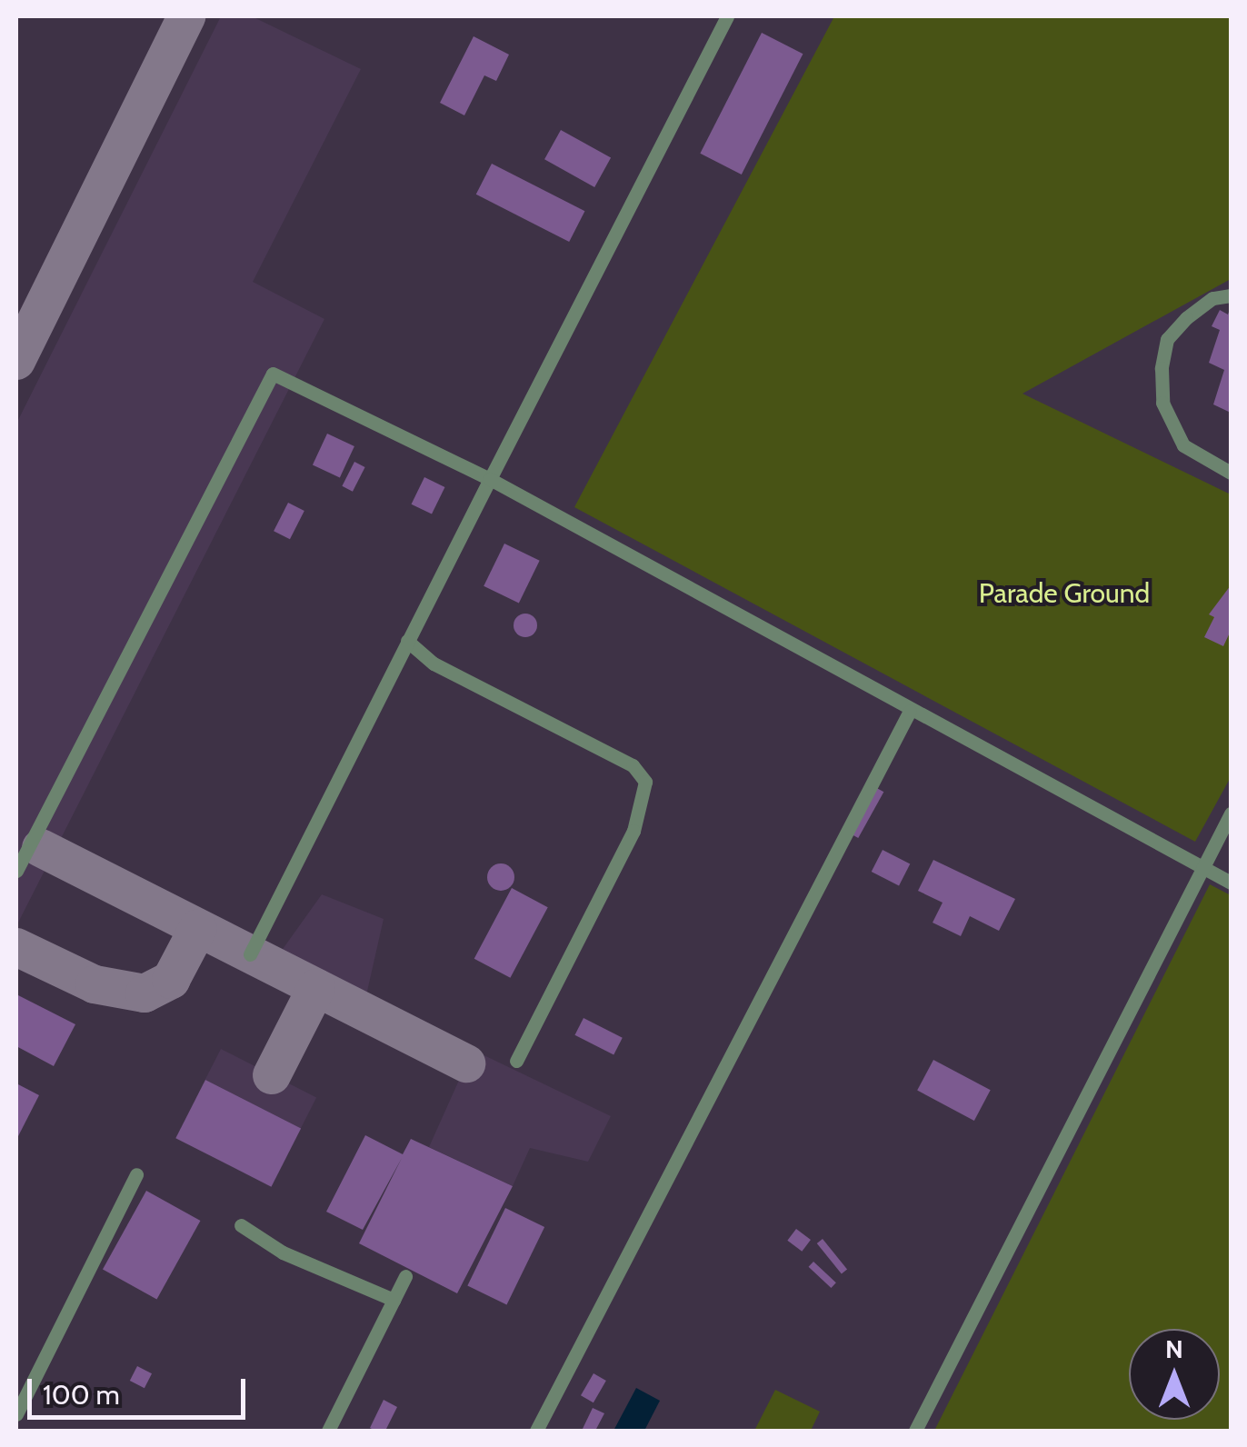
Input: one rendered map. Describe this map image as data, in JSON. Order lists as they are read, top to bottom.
{
  "parks": ["Parade Ground"],
  "scale_bar": "100 m",
  "north": "top"
}
